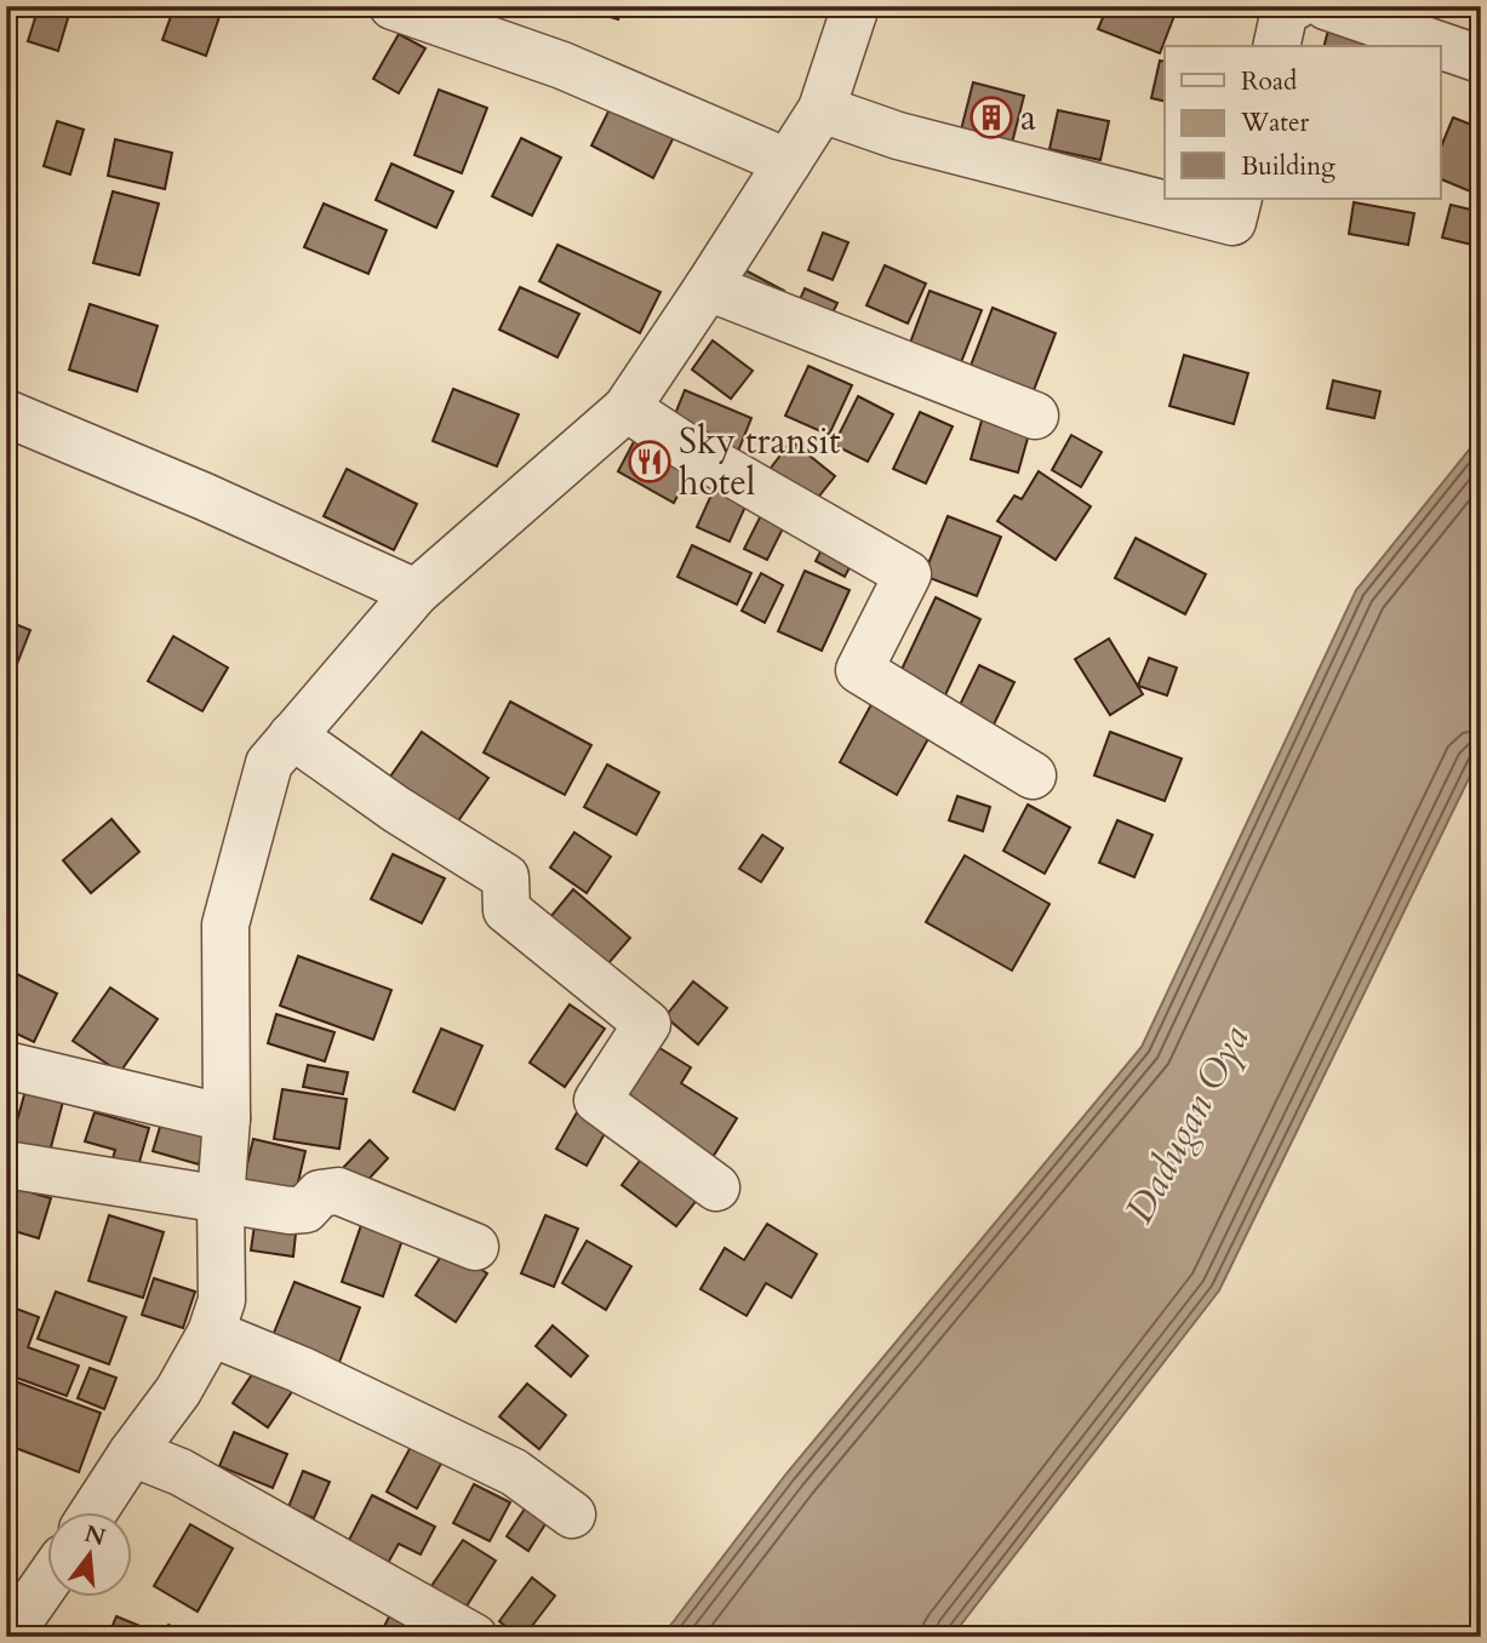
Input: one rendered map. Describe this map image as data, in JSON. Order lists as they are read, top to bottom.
{
  "water": ["Dadugan Oya"],
  "places": {
    "building": ["a"],
    "restaurant": ["Sky transit hotel"]
  },
  "legend": ["Road", "Water", "Building"],
  "north": "top"
}
